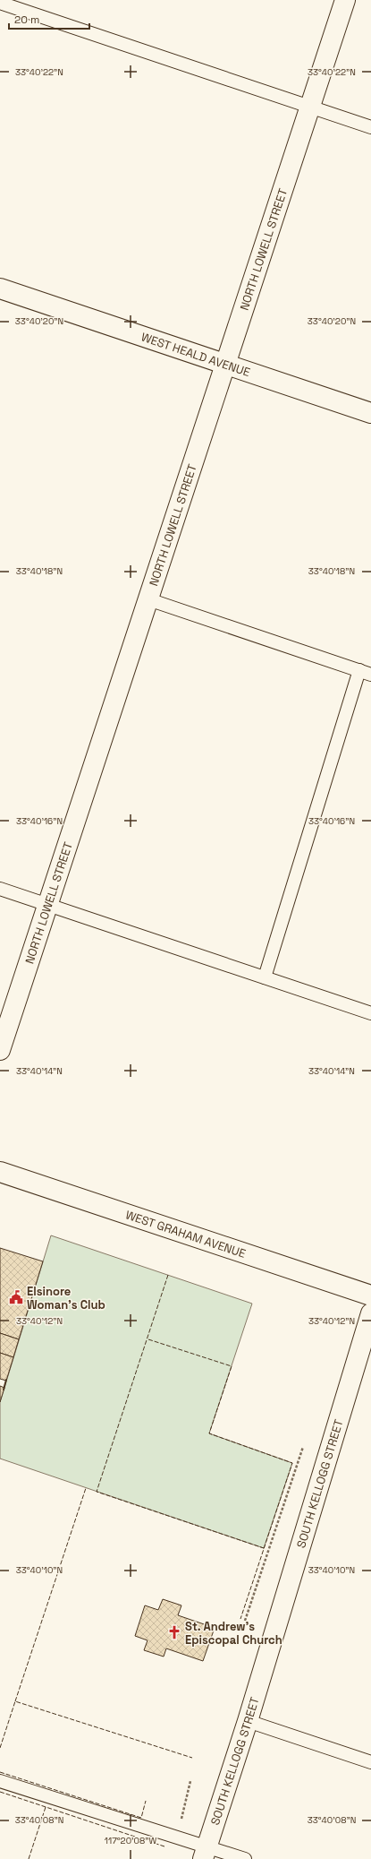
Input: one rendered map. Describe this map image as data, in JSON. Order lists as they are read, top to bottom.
{
  "streets": {
    "street": [
      "NORTH LOWELL STREET",
      "WEST HEALD AVENUE",
      "WEST GRAHAM AVENUE",
      "SOUTH KELLOGG STREET"
    ]
  },
  "crossings": [
    ["NORTH LOWELL STREET", "WEST HEALD AVENUE"]
  ],
  "places": {
    "public building": ["Elsinore Woman's Club"],
    "church": ["St. Andrew's Episcopal Church"]
  },
  "scale_bar": "20 m",
  "coordinates": [
    "33°40'22\"N",
    "33°40'20\"N",
    "33°40'18\"N",
    "33°40'16\"N",
    "33°40'14\"N",
    "33°40'12\"N",
    "33°40'10\"N",
    "33°40'08\"N",
    "117°20'08\"W"
  ]
}
